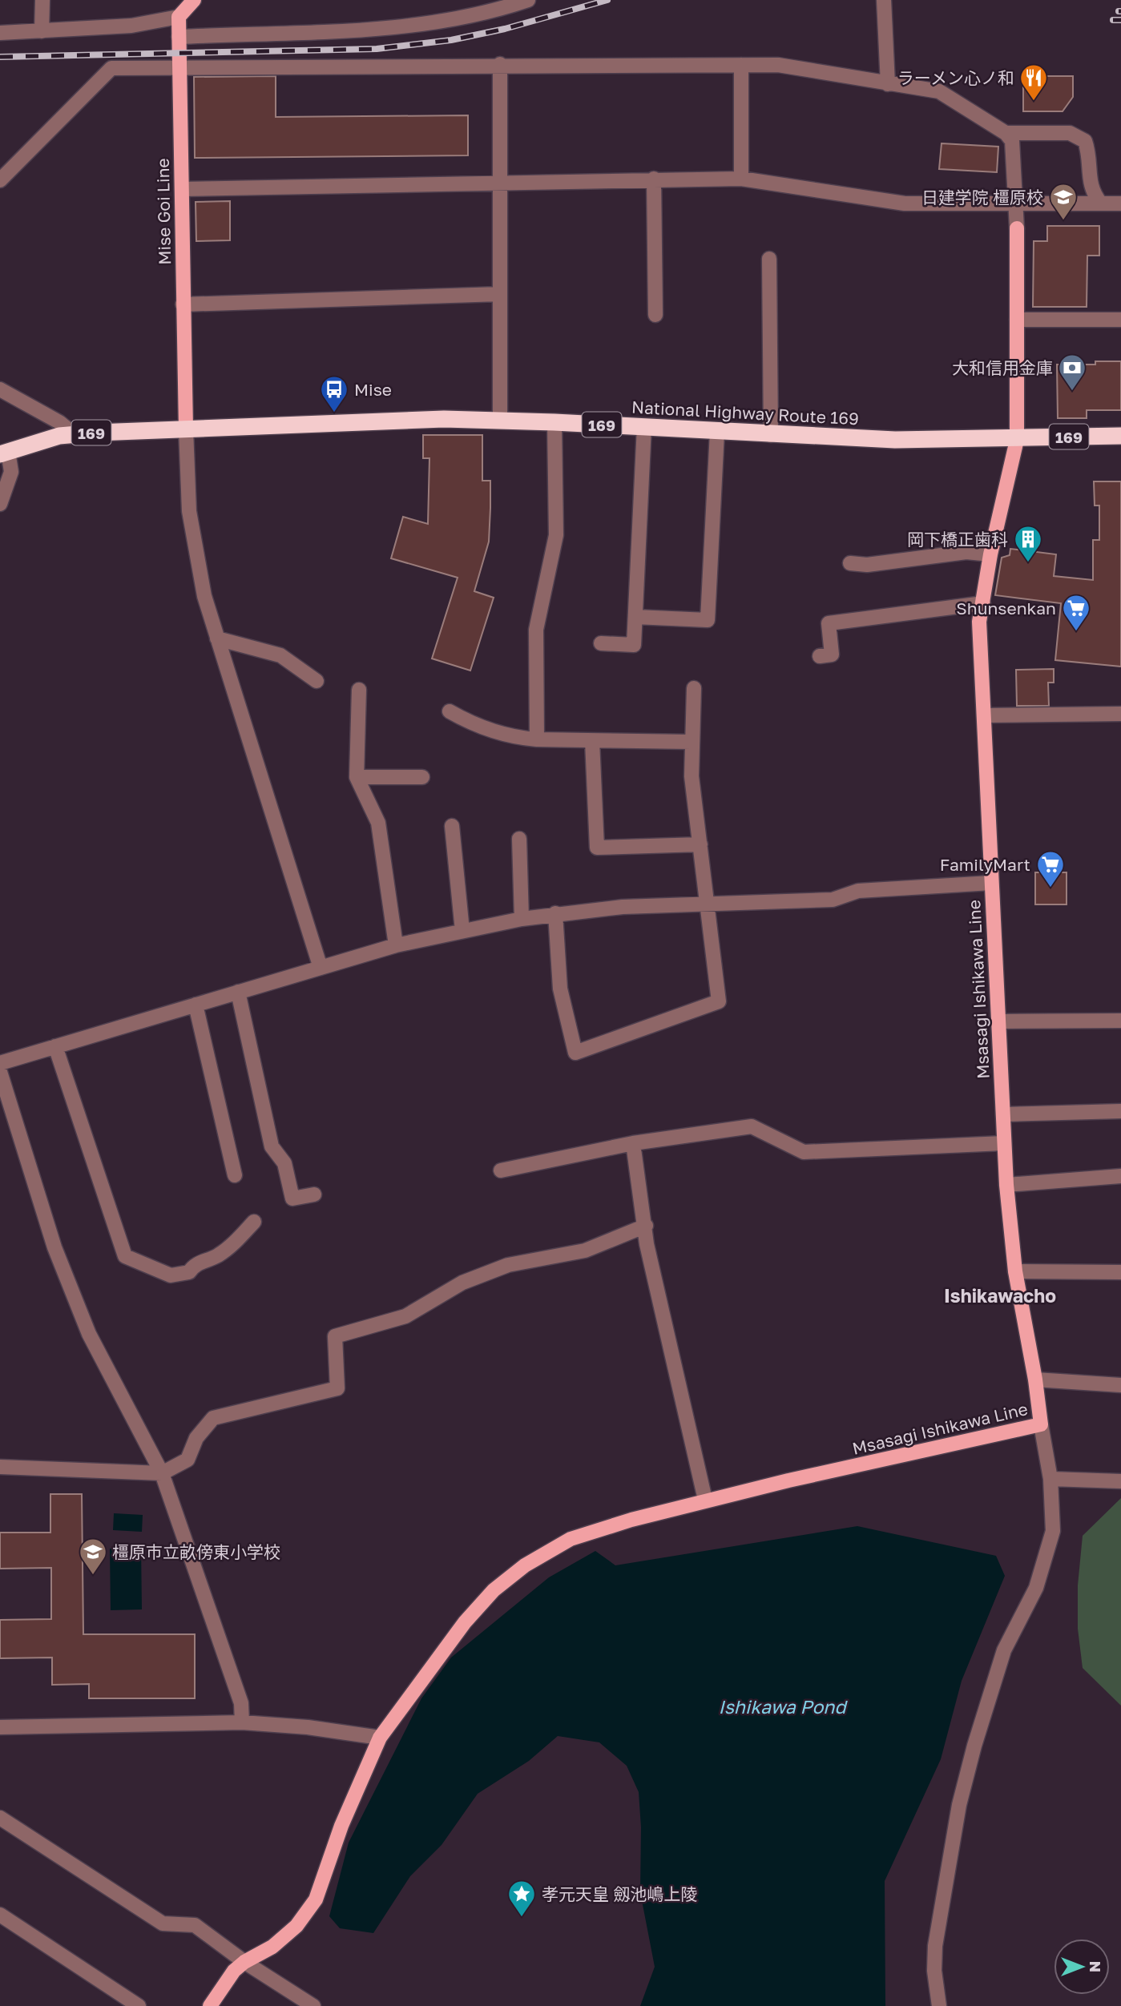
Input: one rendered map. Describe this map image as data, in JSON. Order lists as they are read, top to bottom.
{
  "streets": {
    "highway": ["National Highway Route 169", "169"],
    "main road": ["Mise Goi Line", "Msasagi Ishikawa Line"]
  },
  "crossings": [
    ["Mise Goi Line", "National Highway Route 169"],
    ["National Highway Route 169", "Msasagi Ishikawa Line"]
  ],
  "districts": ["Ishikawacho"],
  "water": ["Ishikawa Pond"],
  "places": {
    "restaurant": ["ラーメン心ノ和"],
    "school or university": ["日建学院 橿原校", "橿原市立畝傍東小学校"],
    "bank": ["大和信用金庫"],
    "bus stop": ["Mise"],
    "building": ["岡下橋正歯科"],
    "supermarket": ["Shunsenkan", "FamilyMart"],
    "place": ["孝元天皇 劔池嶋上陵"]
  },
  "north": "right"
}
